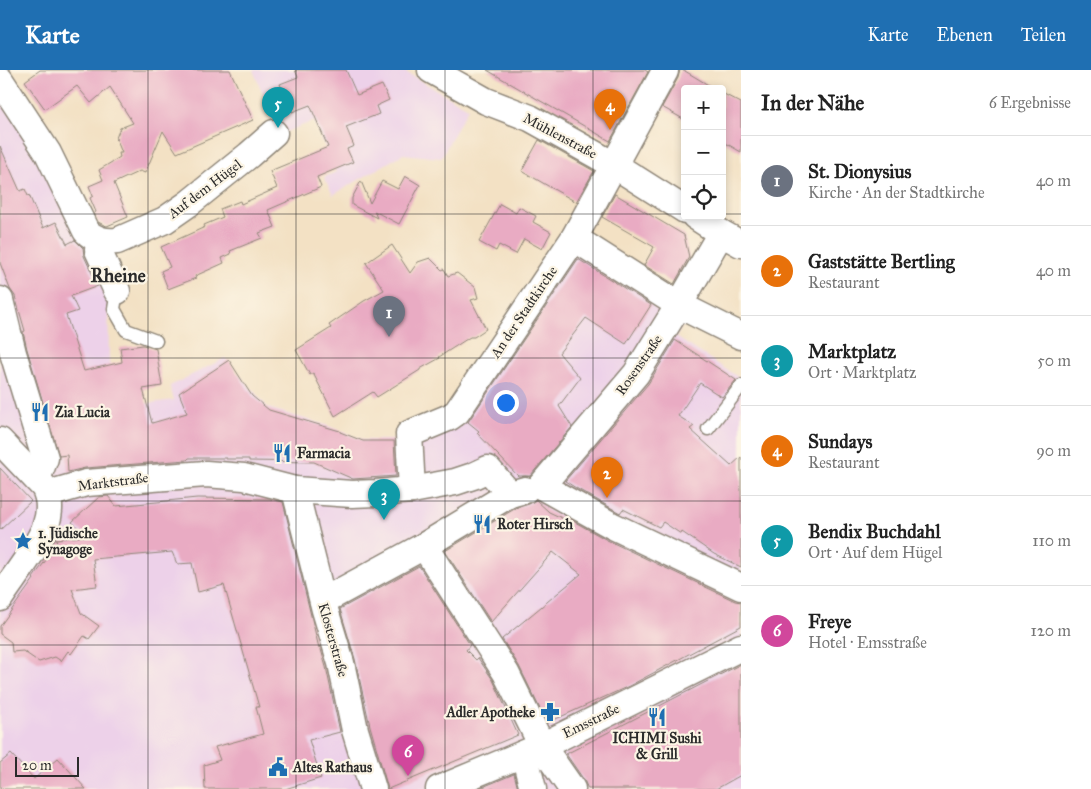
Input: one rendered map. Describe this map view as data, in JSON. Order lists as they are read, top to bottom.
{
  "streets": {
    "street": [
      "Mühlenstraße",
      "Auf dem Hügel",
      "An der Stadtkirche",
      "Rosenstraße",
      "Marktstraße",
      "Klosterstraße",
      "Emsstraße"
    ]
  },
  "crossings": [
    ["Mühlenstraße", "An der Stadtkirche"],
    ["An der Stadtkirche", "Marktstraße"],
    ["Marktstraße", "Klosterstraße"]
  ],
  "districts": ["Rheine"],
  "places": {
    "restaurant": [
      "Zia Lucia",
      "Farmacia",
      "Roter Hirsch",
      "ICHIMI Sushi & Grill"
    ],
    "place": ["1. Jüdische Synagoge"],
    "pharmacy": ["Adler Apotheke"],
    "public building": ["Altes Rathaus"]
  },
  "scale_bar": "20 m",
  "page": {
    "header": "Karte",
    "nav": ["Karte", "Ebenen", "Teilen"],
    "heading": ["In der Nähe", "6 Ergebnisse"],
    "map_buttons": ["+", "−"],
    "pins": [
      "5",
      "4",
      "1",
      "2",
      "3",
      "6"
    ],
    "list": [
      {
        "mark": "1",
        "name": "St. Dionysius",
        "note": "Kirche · An der Stadtkirche",
        "value": "40 m"
      },
      {
        "mark": "2",
        "name": "Gaststätte Bertling",
        "note": "Restaurant",
        "value": "40 m"
      },
      {
        "mark": "3",
        "name": "Marktplatz",
        "note": "Ort · Marktplatz",
        "value": "50 m"
      },
      {
        "mark": "4",
        "name": "Sundays",
        "note": "Restaurant",
        "value": "90 m"
      },
      {
        "mark": "5",
        "name": "Bendix Buchdahl",
        "note": "Ort · Auf dem Hügel",
        "value": "110 m"
      },
      {
        "mark": "6",
        "name": "Freye",
        "note": "Hotel · Emsstraße",
        "value": "120 m"
      }
    ],
    "scale": "20 m"
  }
}
